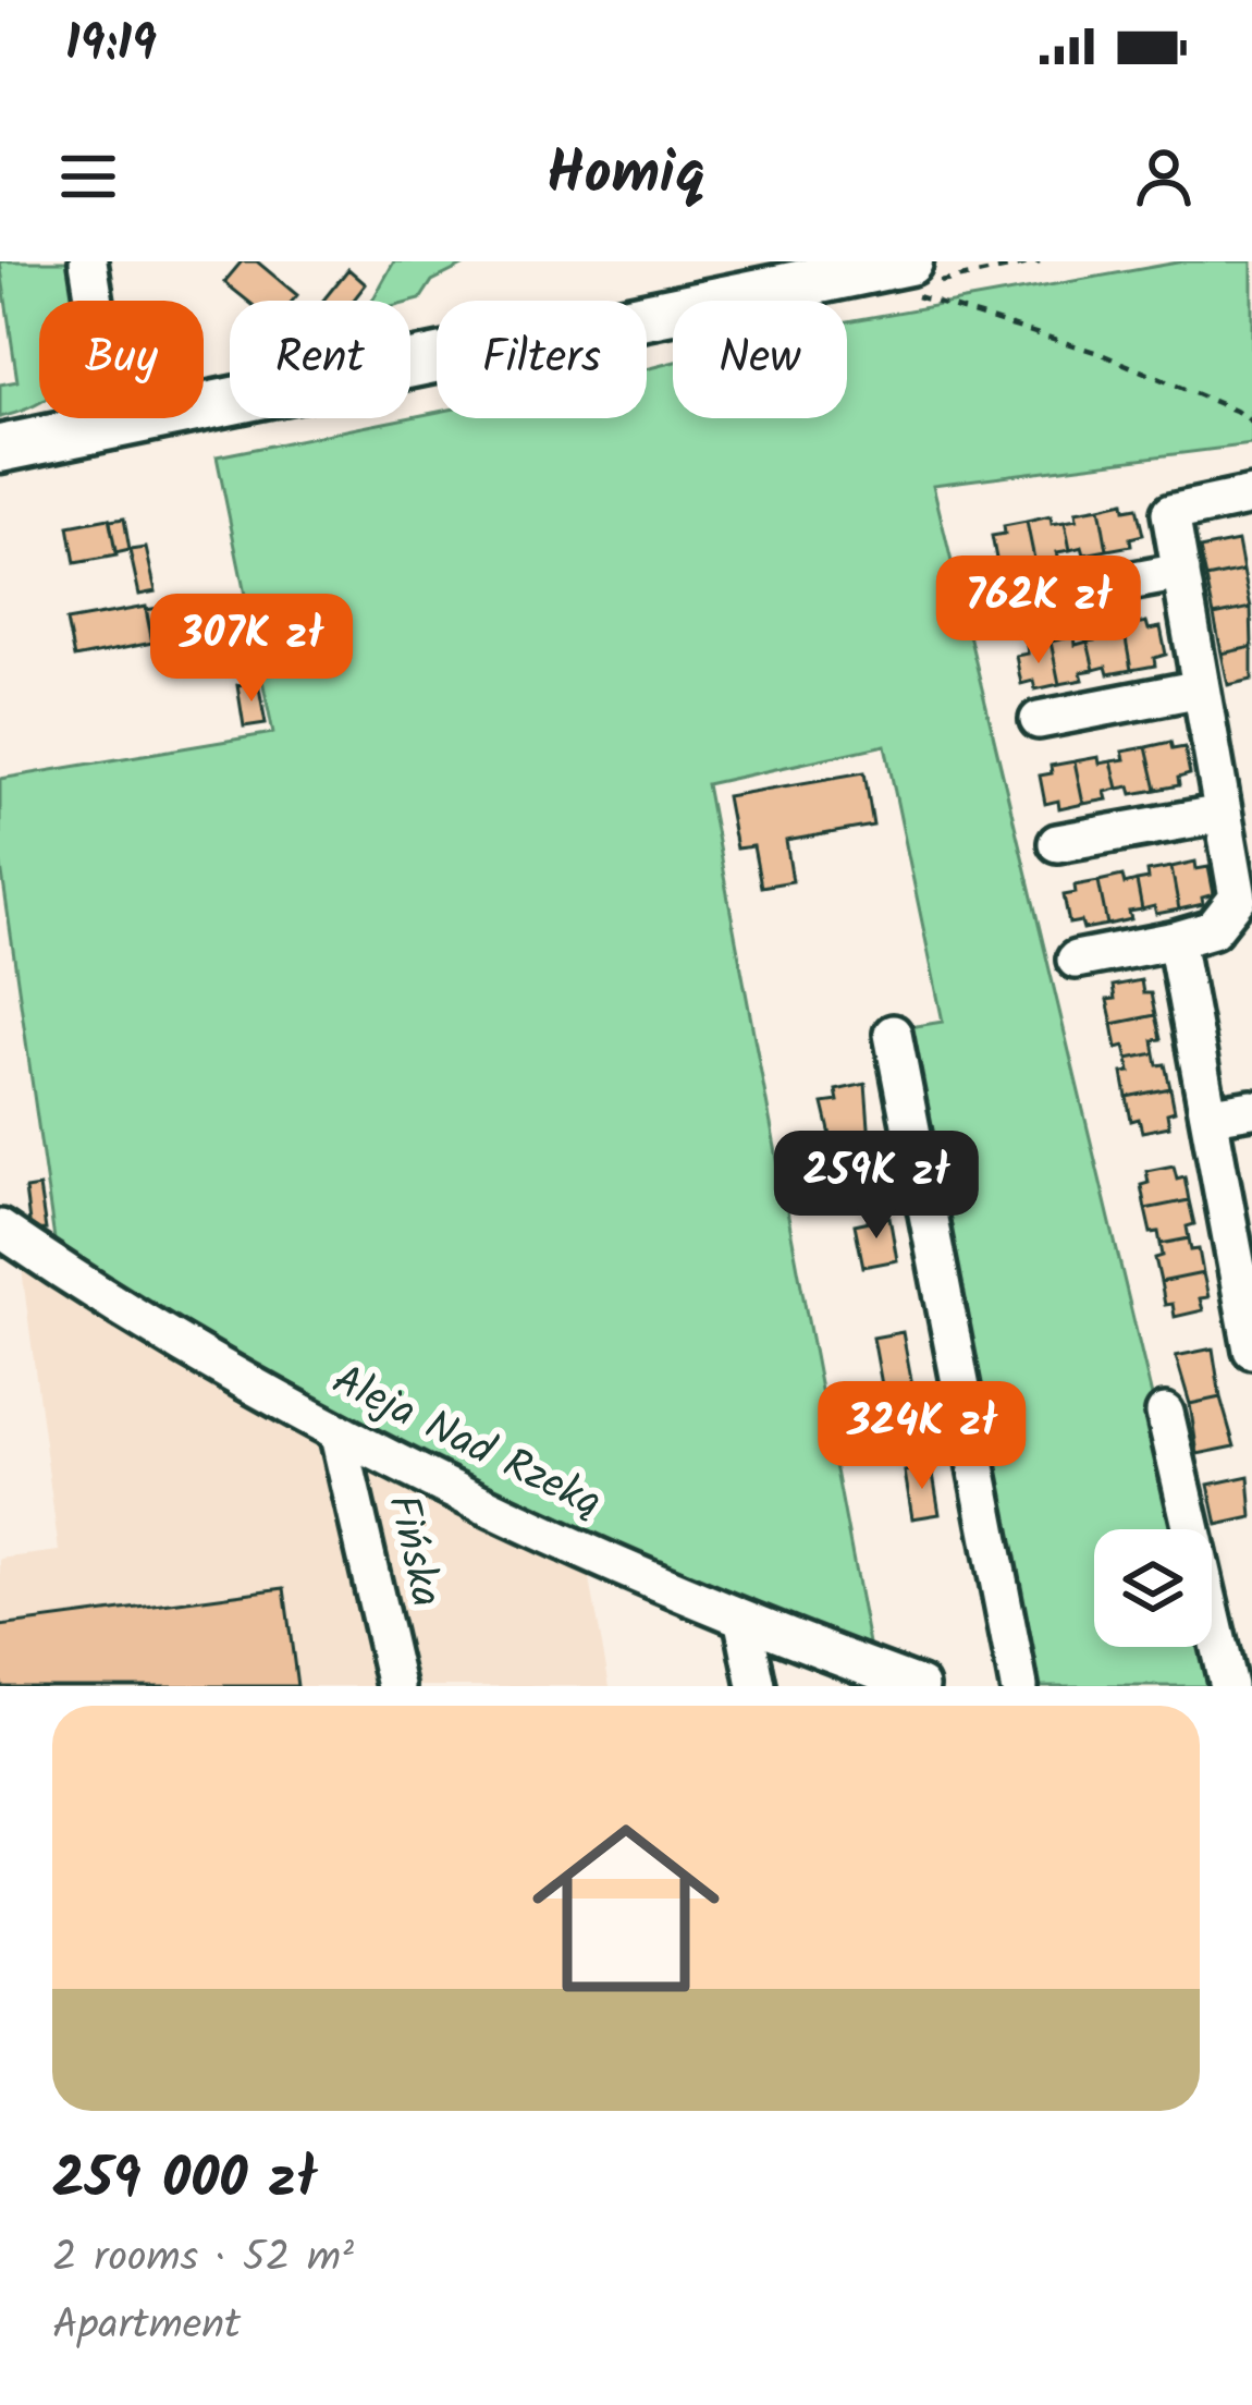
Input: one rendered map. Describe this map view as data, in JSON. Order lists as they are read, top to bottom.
{
  "streets": {
    "street": ["Aleja Nad Rzeką", "Fińska"]
  },
  "crossings": [
    ["Aleja Nad Rzeką", "Fińska"]
  ],
  "page": {
    "status": "19:19",
    "header": "Homiq",
    "chip": [
      "Buy",
      "Rent",
      "Filters",
      "New"
    ],
    "price": [
      "762K zł",
      "307K zł",
      "259K zł",
      "324K zł"
    ],
    "list": [
      {
        "name": "259 000 zł",
        "note": "2 rooms · 52 m² · Apartment"
      }
    ]
  }
}
